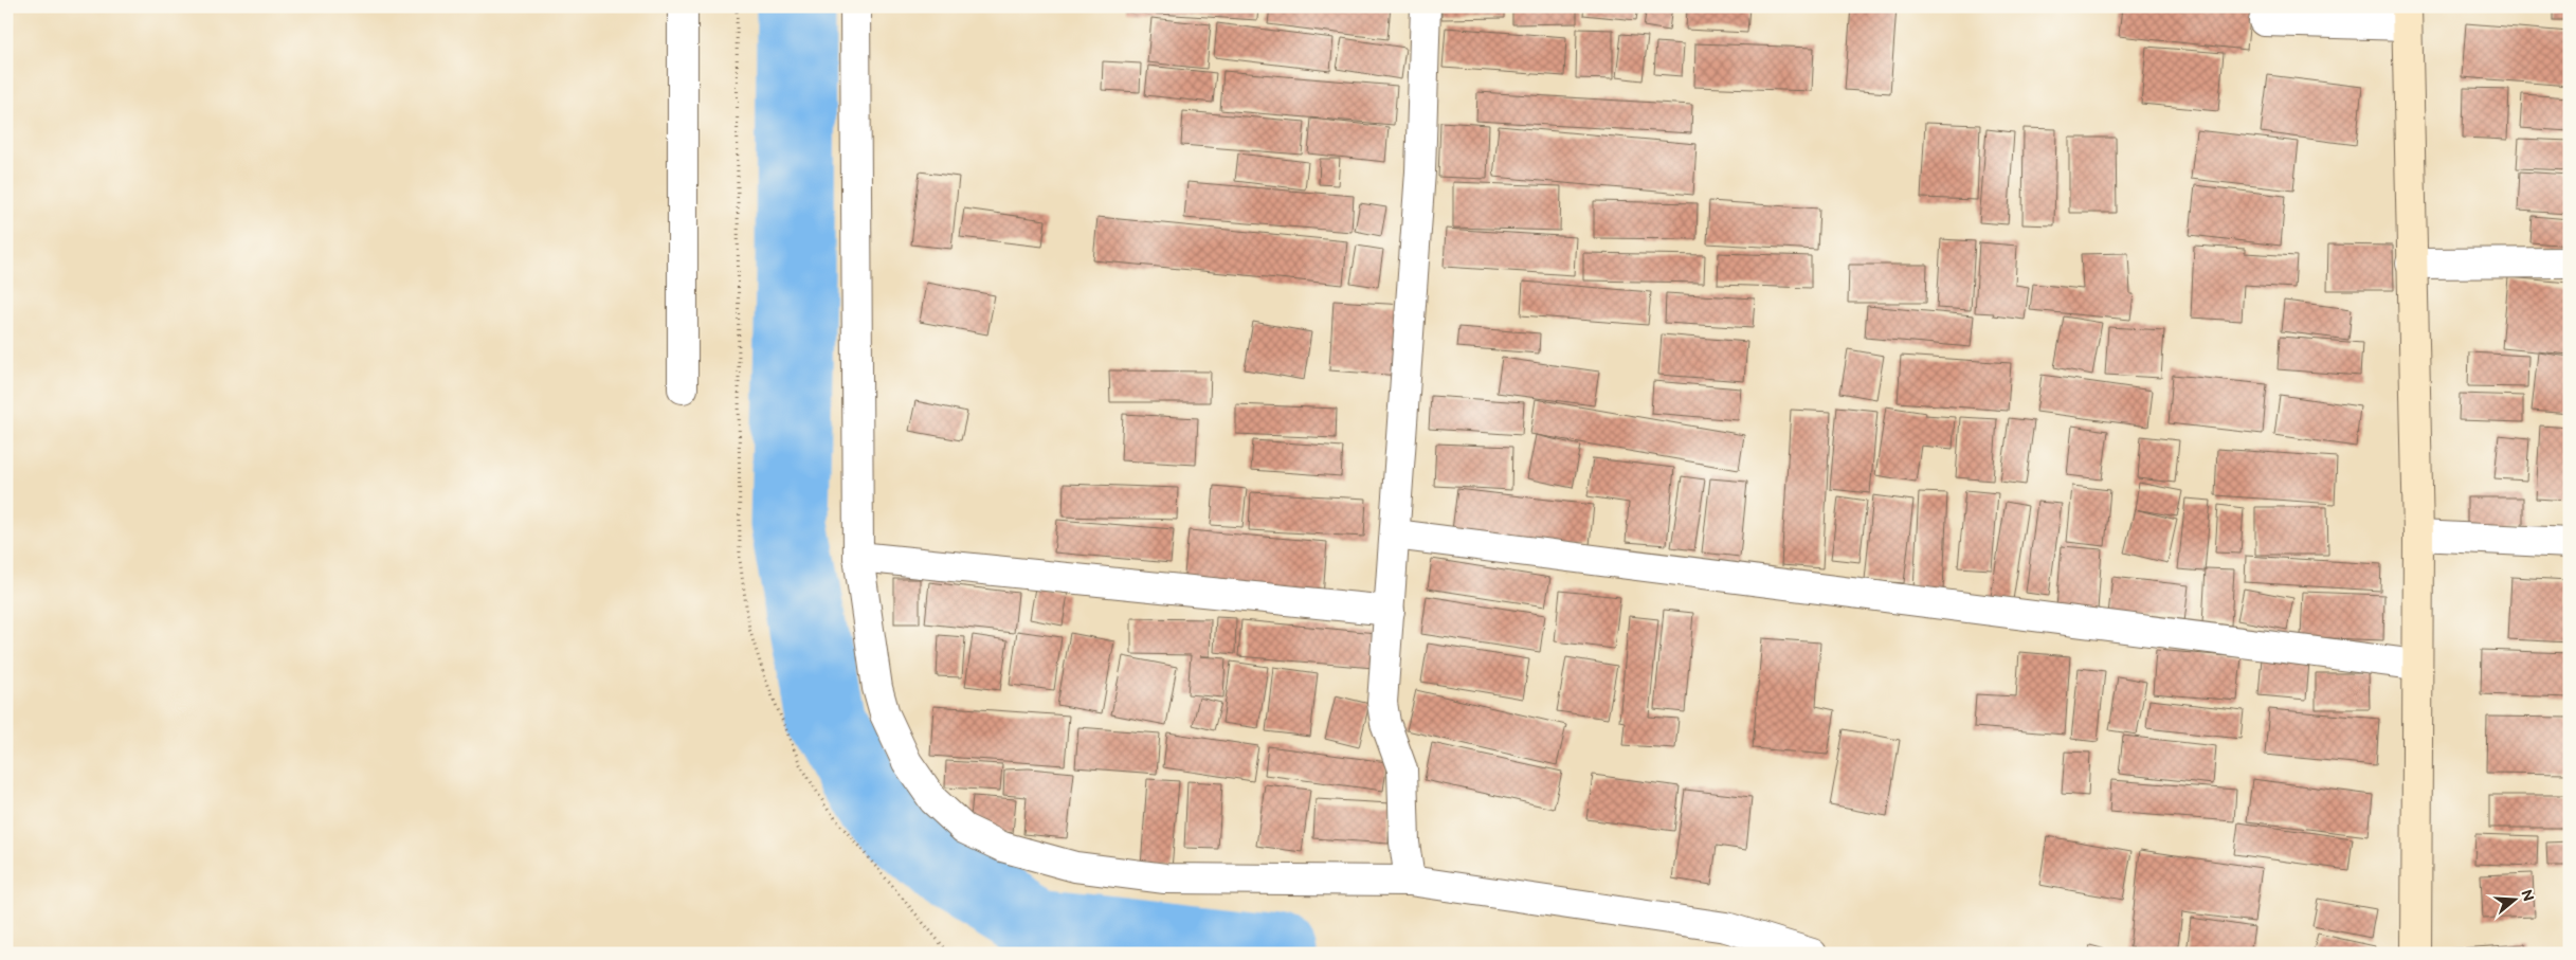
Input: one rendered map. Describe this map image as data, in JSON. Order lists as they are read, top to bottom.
{
  "north": "right"
}
